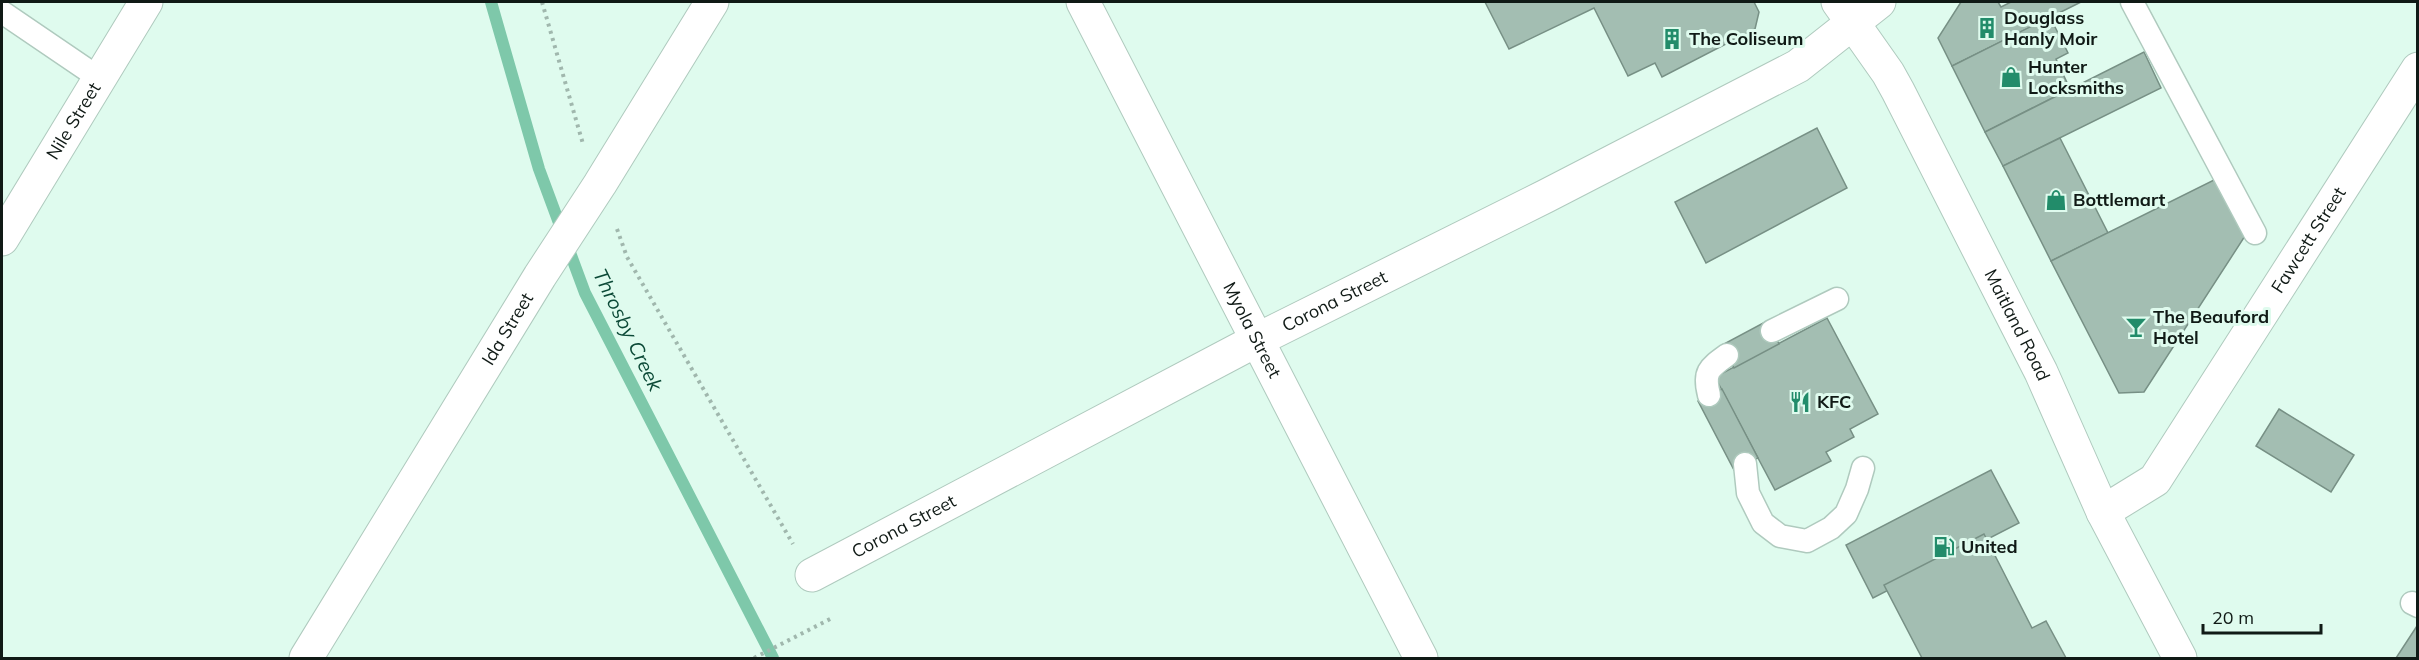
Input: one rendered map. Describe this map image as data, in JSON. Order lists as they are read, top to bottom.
{
  "streets": {
    "street": [
      "Nile Street",
      "Fawcett Street",
      "Corona Street",
      "Maitland Road",
      "Ida Street",
      "Myola Street"
    ]
  },
  "crossings": [
    ["Fawcett Street", "Maitland Road"],
    ["Corona Street", "Maitland Road"],
    ["Corona Street", "Myola Street"]
  ],
  "water": ["Throsby Creek"],
  "places": {
    "building": ["Douglass Hanly Moir", "The Coliseum"],
    "shop": ["Hunter Locksmiths", "Bottlemart"],
    "bar": ["The Beauford Hotel"],
    "restaurant": ["KFC"],
    "fuel station": ["United"]
  },
  "scale_bar": "20 m"
}
